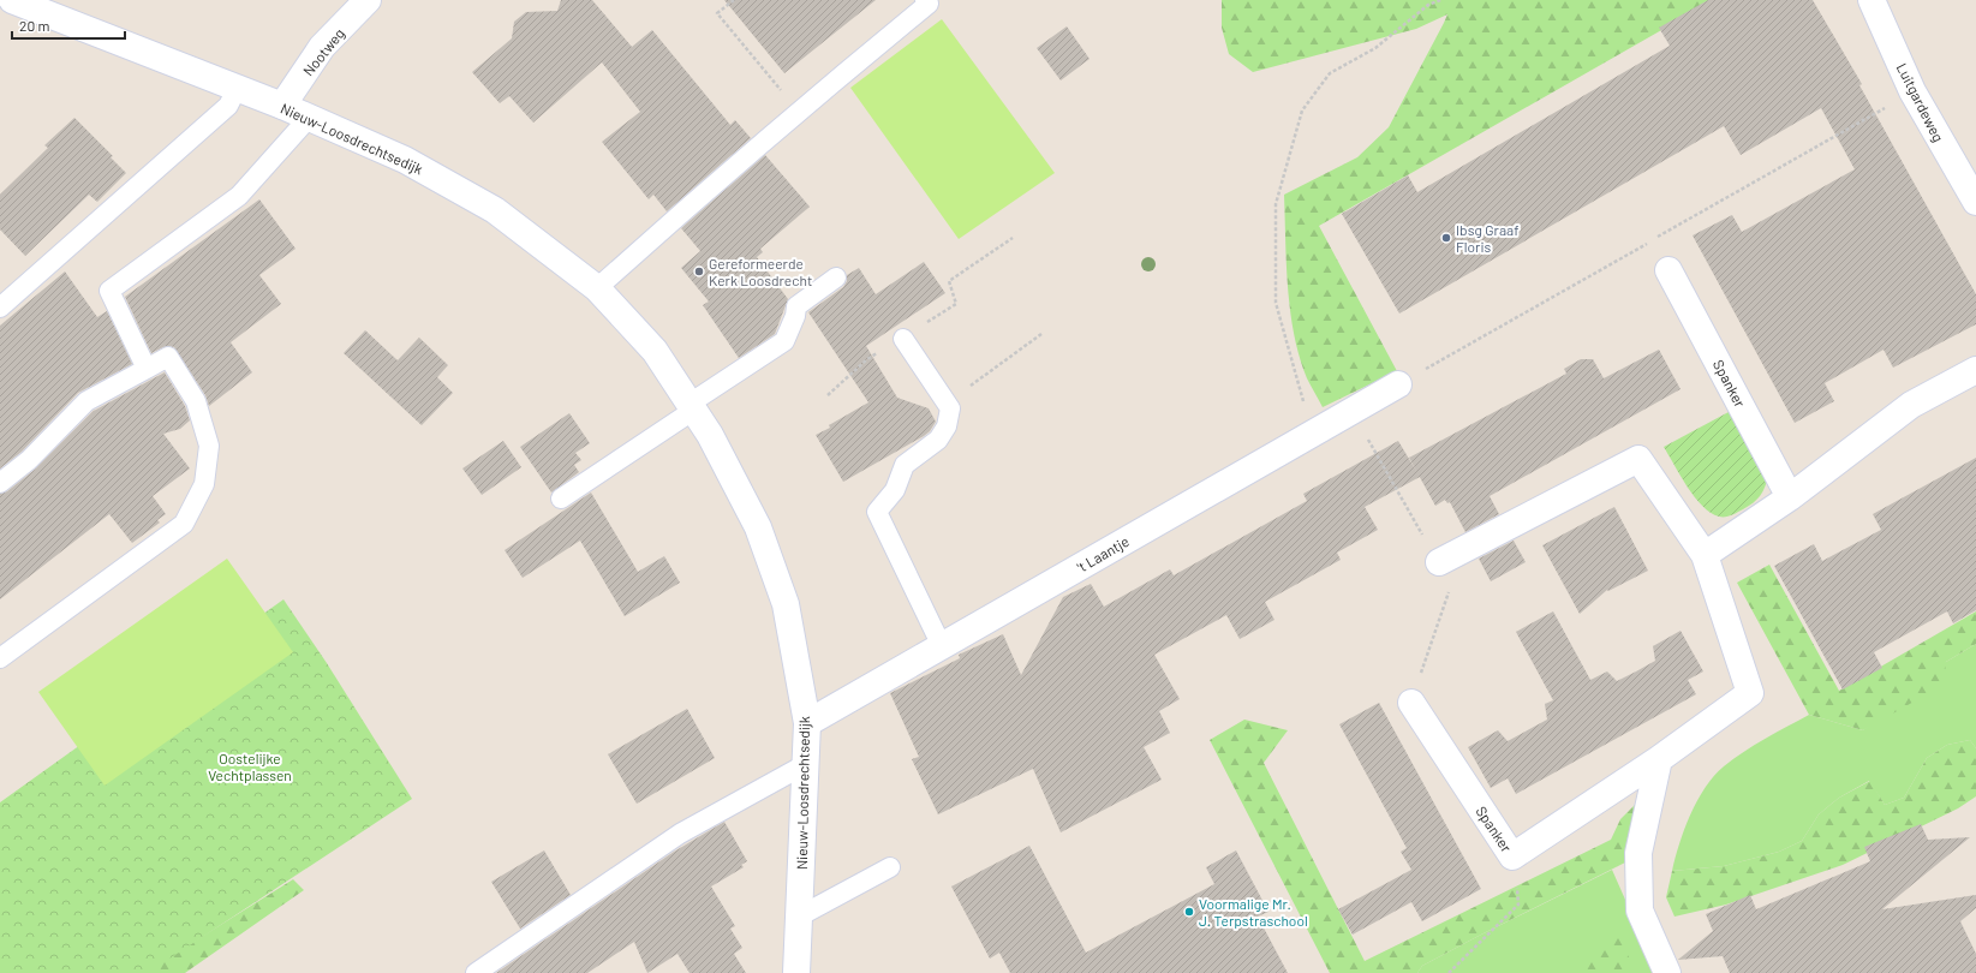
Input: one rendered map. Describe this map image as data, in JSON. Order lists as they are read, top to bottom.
{
  "streets": {
    "street": [
      "Nootweg",
      "Luitgardeweg",
      "Nieuw-Loosdrechtsedijk",
      "Spanker",
      "'t Laantje"
    ]
  },
  "crossings": [
    ["Nootweg", "Nieuw-Loosdrechtsedijk"],
    ["Nieuw-Loosdrechtsedijk", "'t Laantje"]
  ],
  "parks": ["Oostelijke Vechtplassen"],
  "places": ["Ibsg Graaf Floris", "Gereformeerde Kerk Loosdrecht", "Voormalige Mr. J. Terpstraschool"],
  "scale_bar": "20 m"
}
